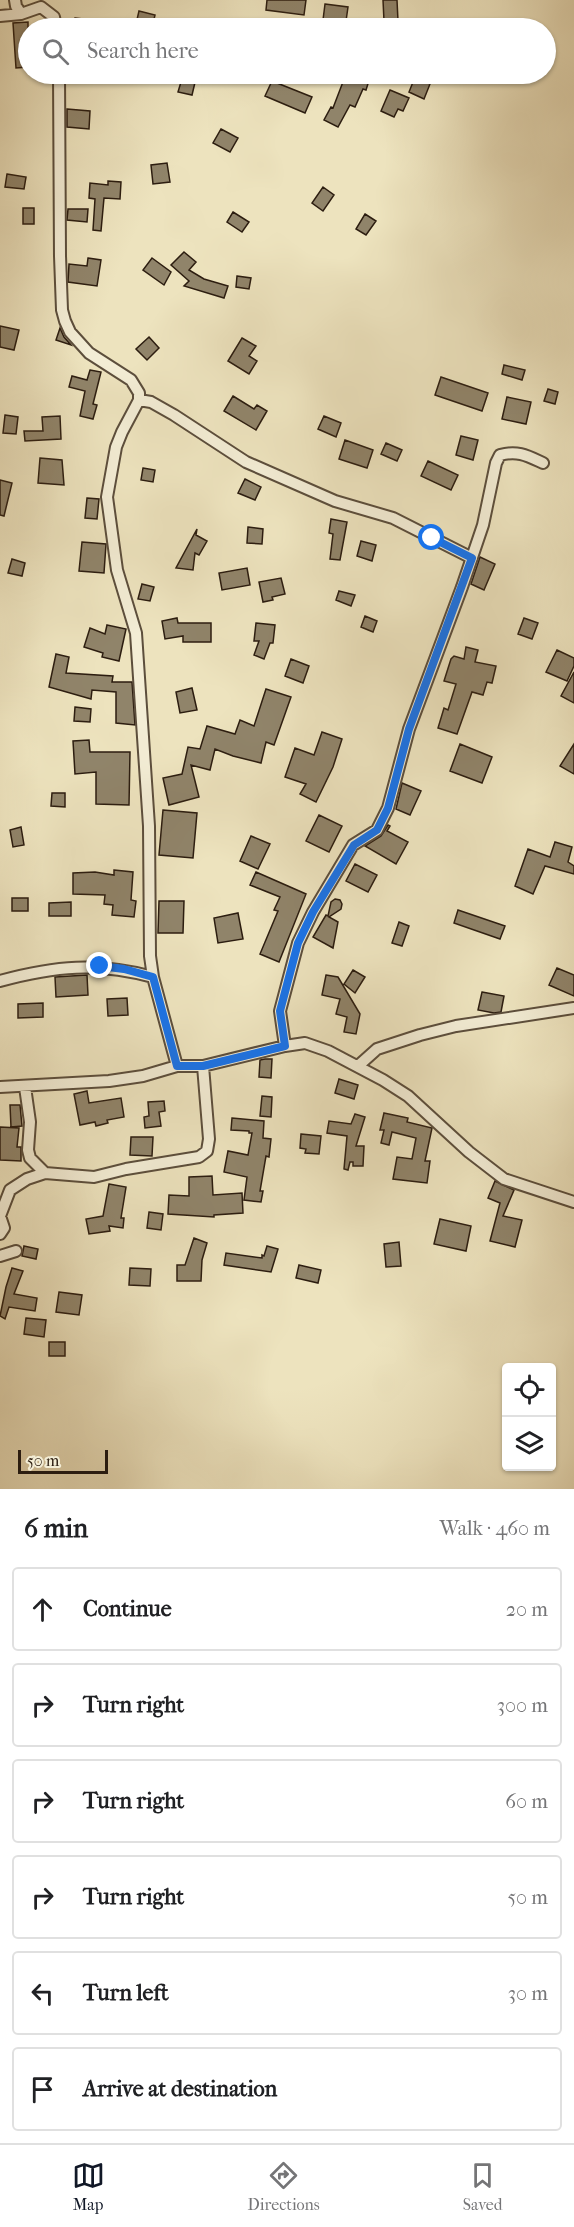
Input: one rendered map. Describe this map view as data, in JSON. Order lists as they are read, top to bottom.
{
  "scale_bar": "50 m",
  "page": {
    "search": "Search here",
    "scale": "50 m",
    "heading": ["6 min", "Walk · 460 m"],
    "list": [
      ["Continue", "20 m"],
      ["Turn right", "300 m"],
      ["Turn right", "60 m"],
      ["Turn right", "50 m"],
      ["Turn left", "30 m"],
      "Arrive at destination"
    ],
    "nav": ["Map", "Directions", "Saved"]
  }
}
